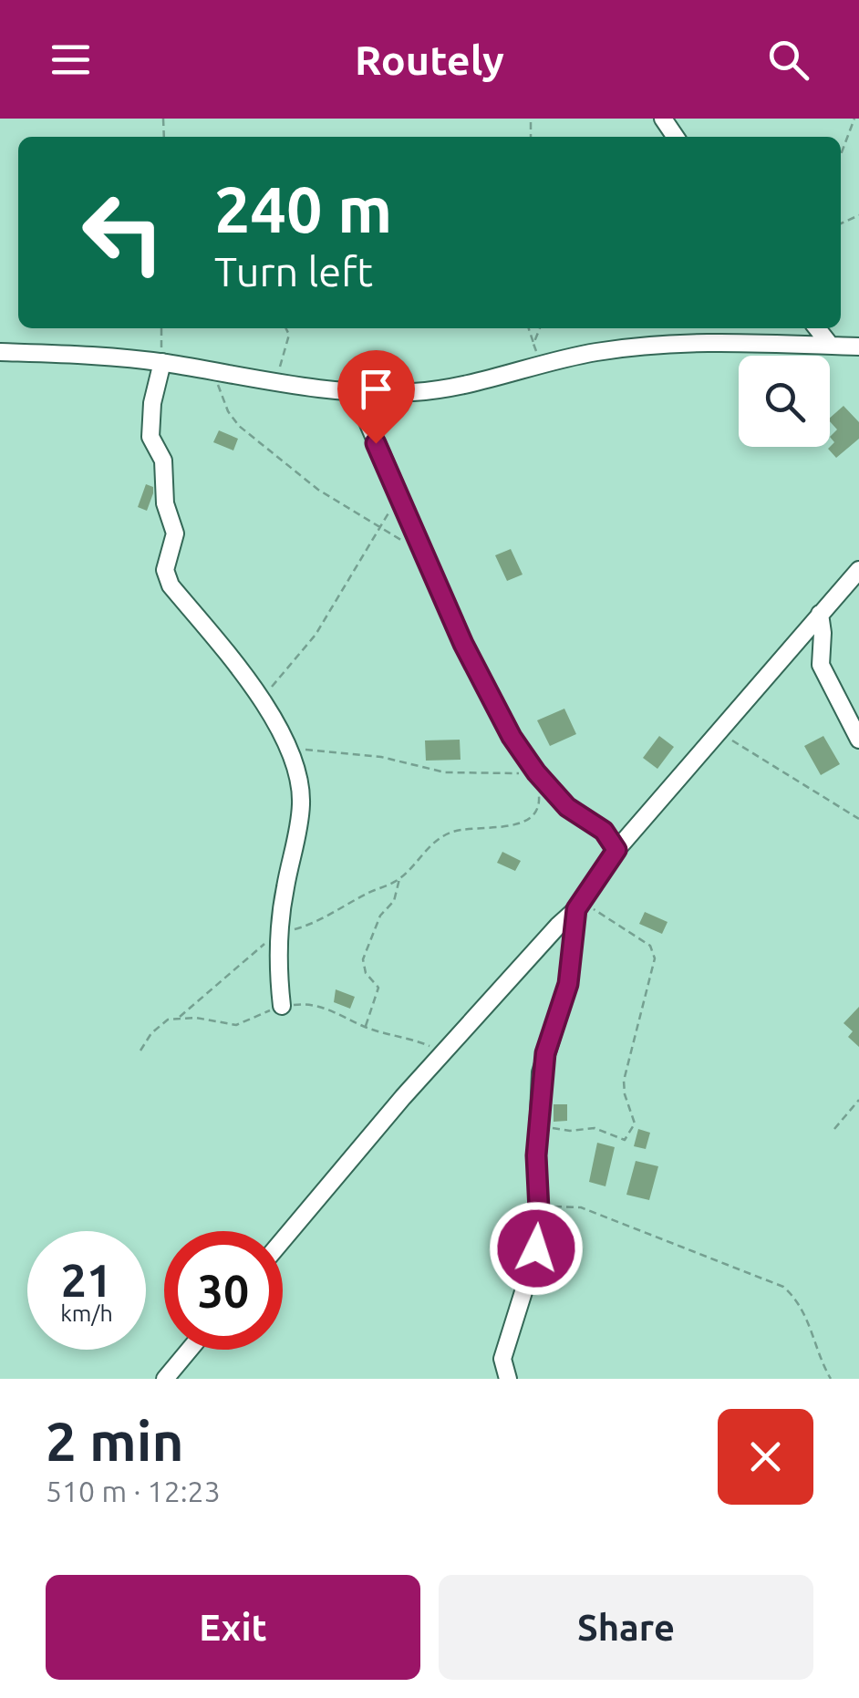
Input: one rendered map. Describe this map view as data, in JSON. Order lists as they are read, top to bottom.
{
  "page": {
    "header": "Routely",
    "turn": ["240 m", "Turn left"],
    "speed": "21 km/h",
    "limit": "30",
    "heading": ["2 min", "510 m · 12:23"],
    "buttons": ["Exit", "Share"]
  }
}
